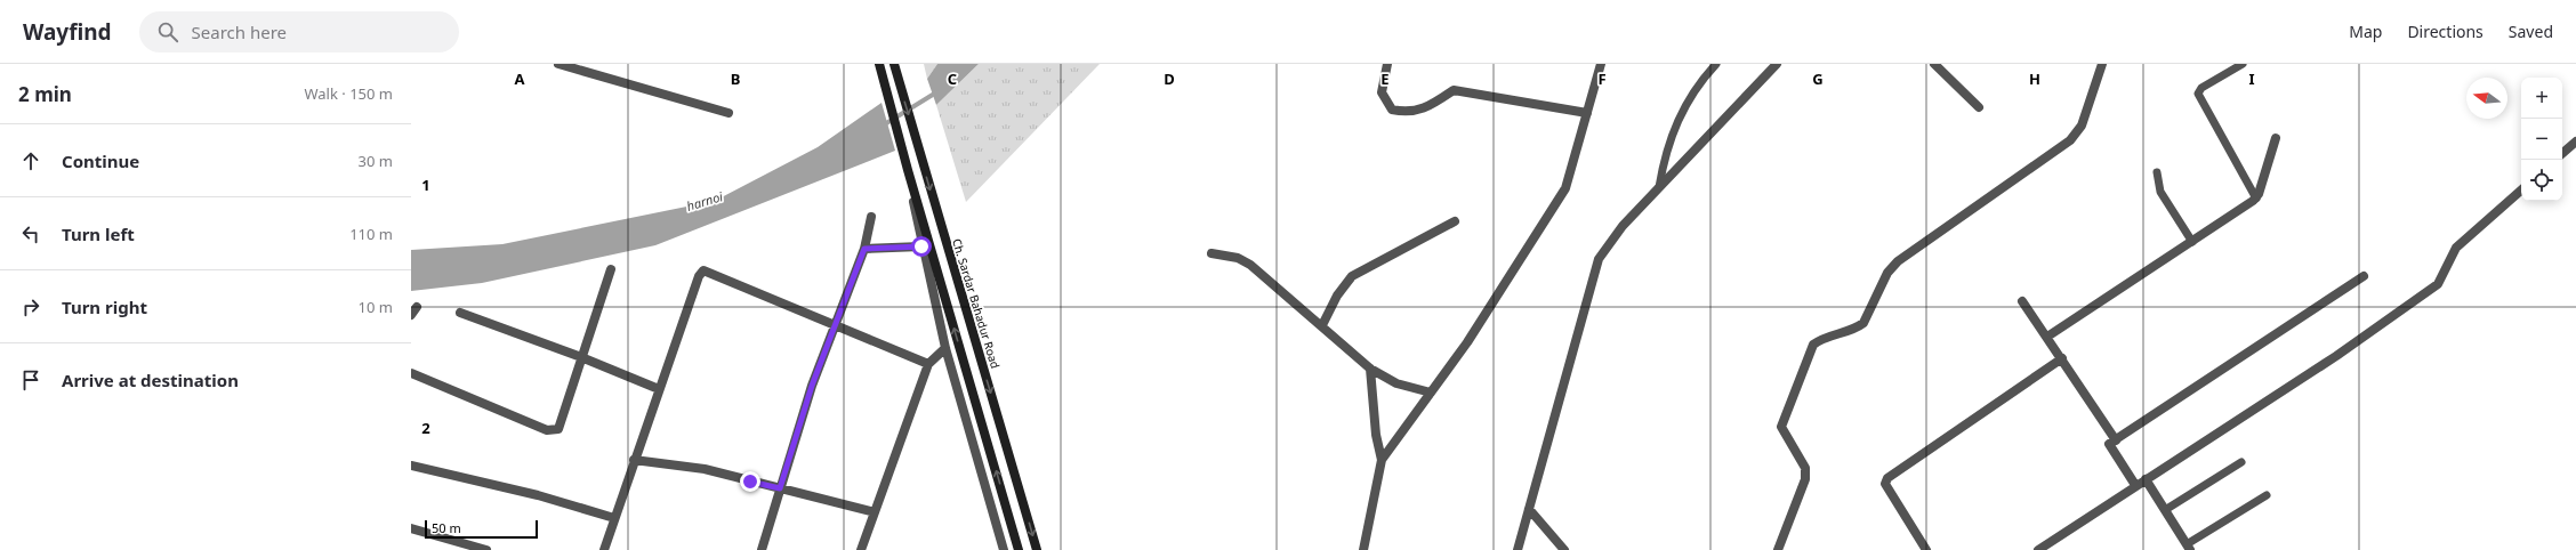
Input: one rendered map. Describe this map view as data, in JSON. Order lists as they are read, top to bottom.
{
  "streets": {
    "main road": ["Ch. Sardar Bahadur Road"]
  },
  "water": ["harnoi"],
  "scale_bar": "50 m",
  "north": "left",
  "page": {
    "header": "Wayfind",
    "search": "Search here",
    "nav": ["Map", "Directions", "Saved"],
    "heading": ["2 min", "Walk · 150 m"],
    "map_buttons": ["+", "−"],
    "list": [
      ["Continue", "30 m"],
      ["Turn left", "110 m"],
      ["Turn right", "10 m"],
      "Arrive at destination"
    ],
    "scale": "50 m"
  },
  "grid": {
    "columns": [
      "A",
      "B",
      "C",
      "D",
      "E",
      "F",
      "G",
      "H",
      "I"
    ],
    "rows": ["1", "2"]
  }
}
